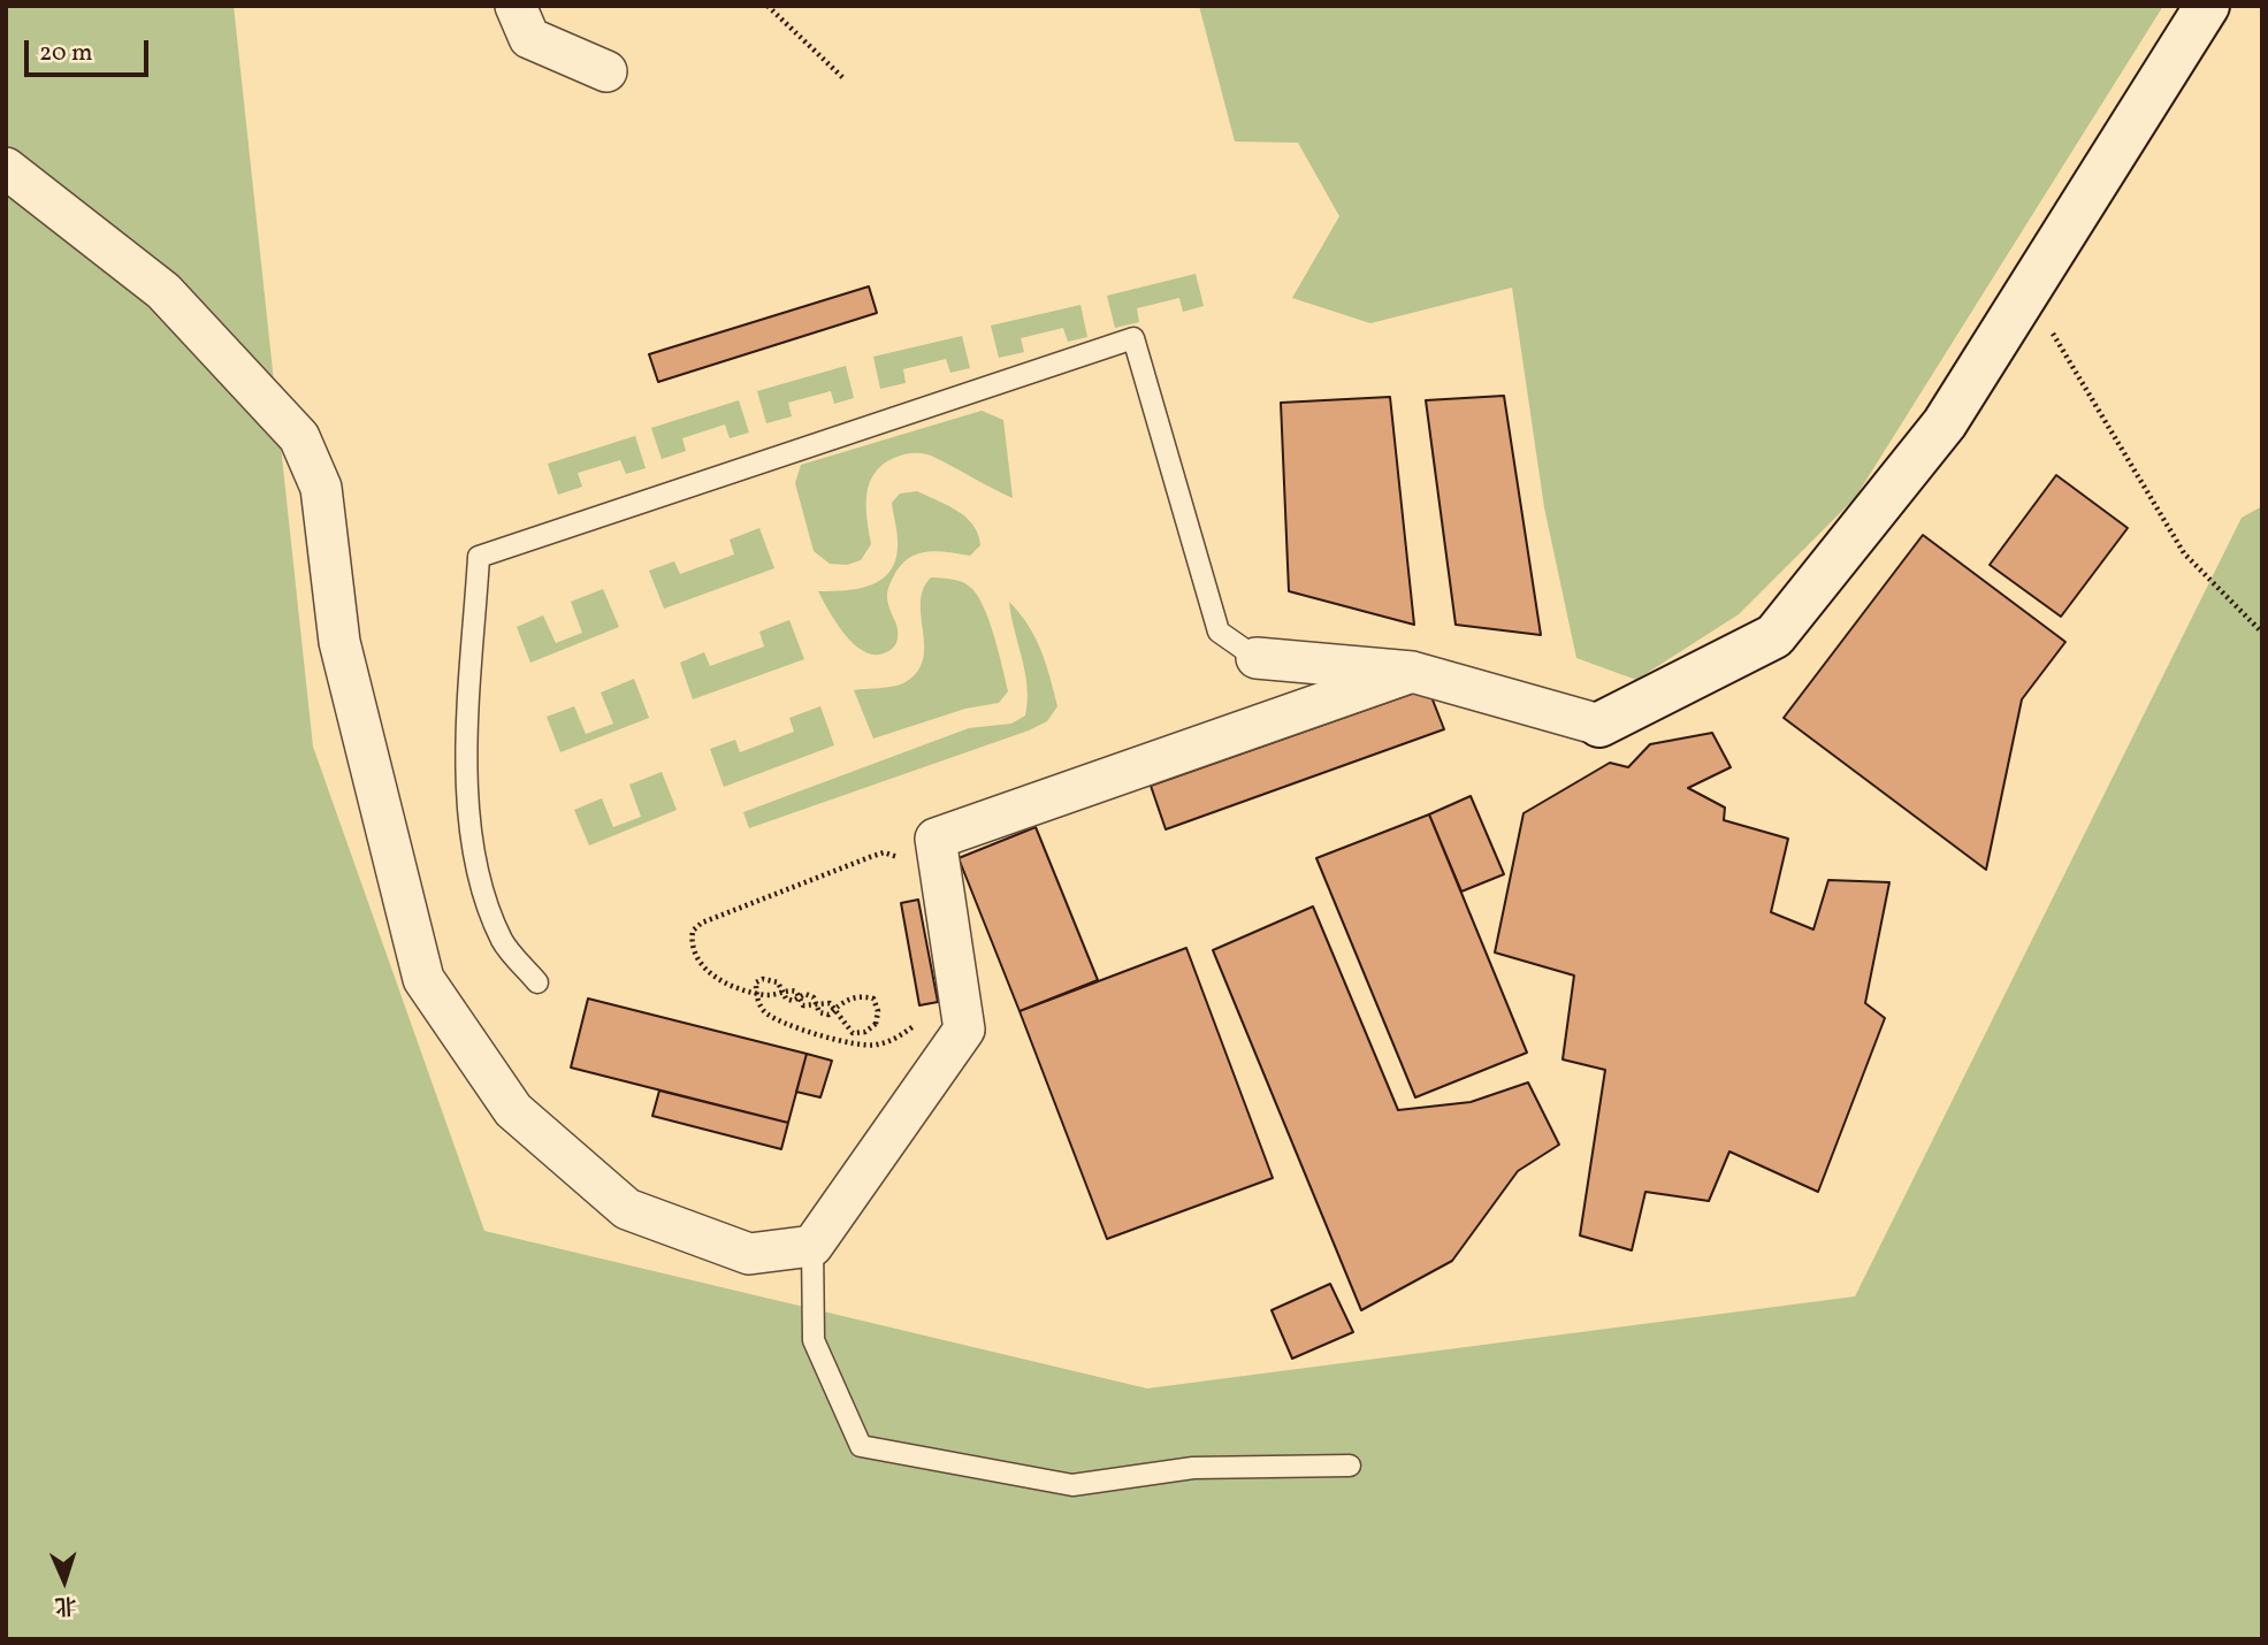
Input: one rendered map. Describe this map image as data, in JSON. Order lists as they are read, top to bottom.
{
  "scale_bar": "20 m",
  "north": "bottom"
}
